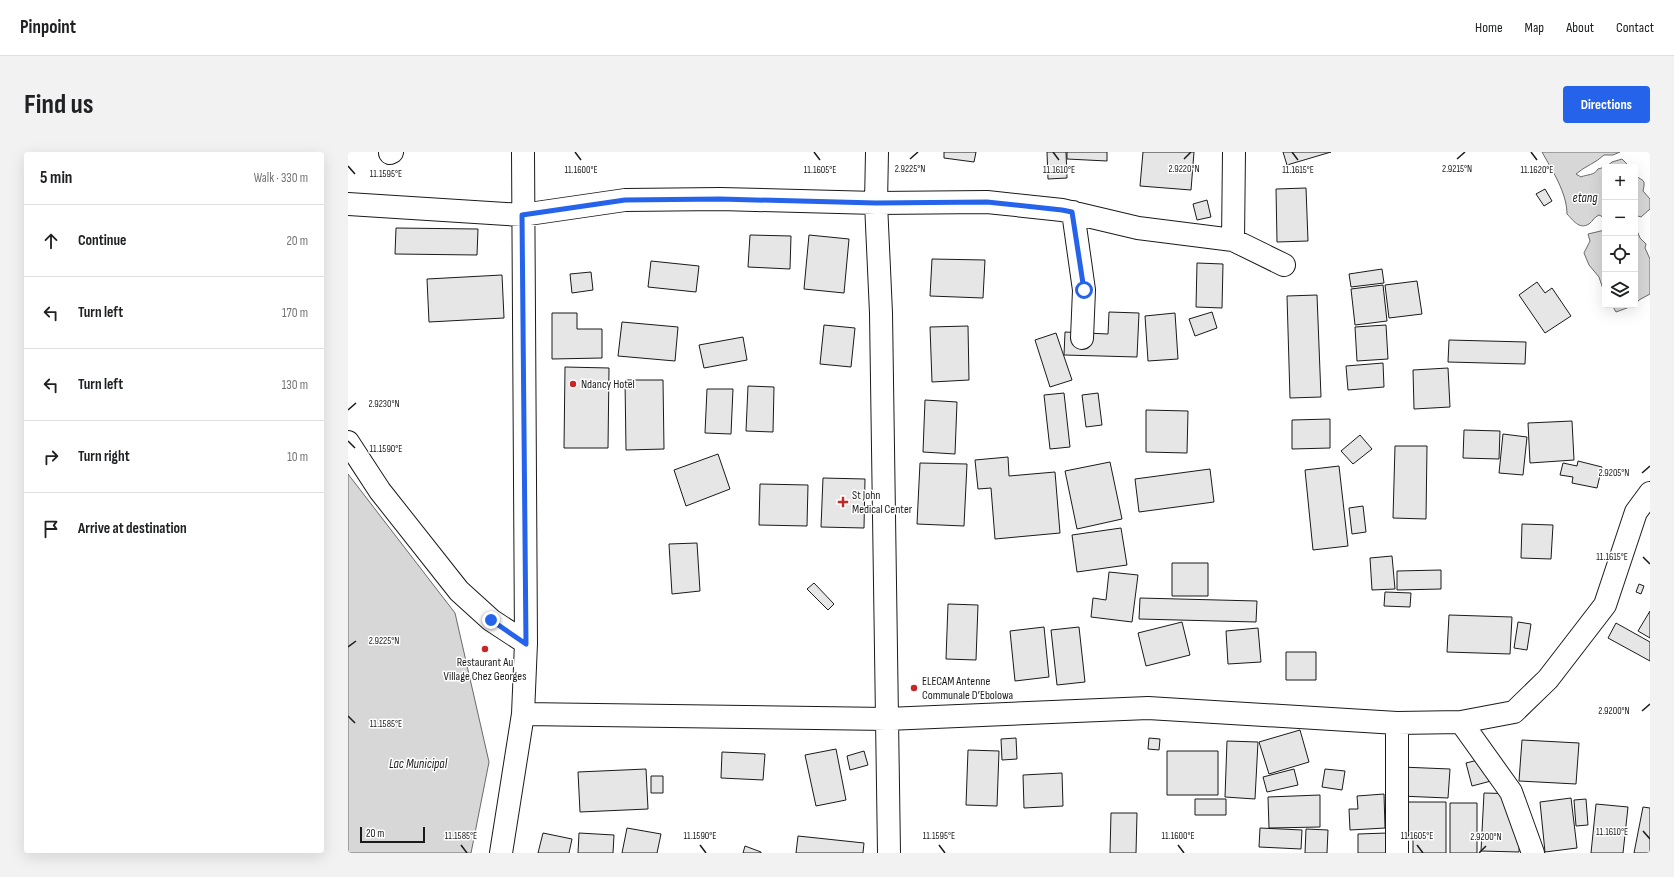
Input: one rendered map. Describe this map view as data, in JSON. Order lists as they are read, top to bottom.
{
  "water": ["etang", "Lac Municipal"],
  "places": {
    "other": ["Ndancy Hotel", "Restaurant Au Village Chez Georges", "ELECAM Antenne Communale D’Ebolowa"],
    "health": ["St John Medical Center"]
  },
  "scale_bar": "20 m",
  "page": {
    "header": "Pinpoint",
    "nav": [
      "Home",
      "Map",
      "About",
      "Contact"
    ],
    "buttons": "Directions",
    "title": "Find us",
    "heading": ["5 min", "Walk · 330 m"],
    "map_buttons": ["+", "−"],
    "list": [
      ["Continue", "20 m"],
      ["Turn left", "170 m"],
      ["Turn left", "130 m"],
      ["Turn right", "10 m"],
      "Arrive at destination"
    ],
    "scale": "20 m"
  },
  "coordinates": [
    "2.9225°N",
    "2.9220°N",
    "2.9215°N",
    "11.1600°E",
    "11.1605°E",
    "11.1610°E",
    "11.1615°E",
    "11.1620°E",
    "11.1595°E",
    "2.9230°N",
    "11.1590°E",
    "2.9205°N",
    "2.9200°N",
    "11.1585°E"
  ]
}
